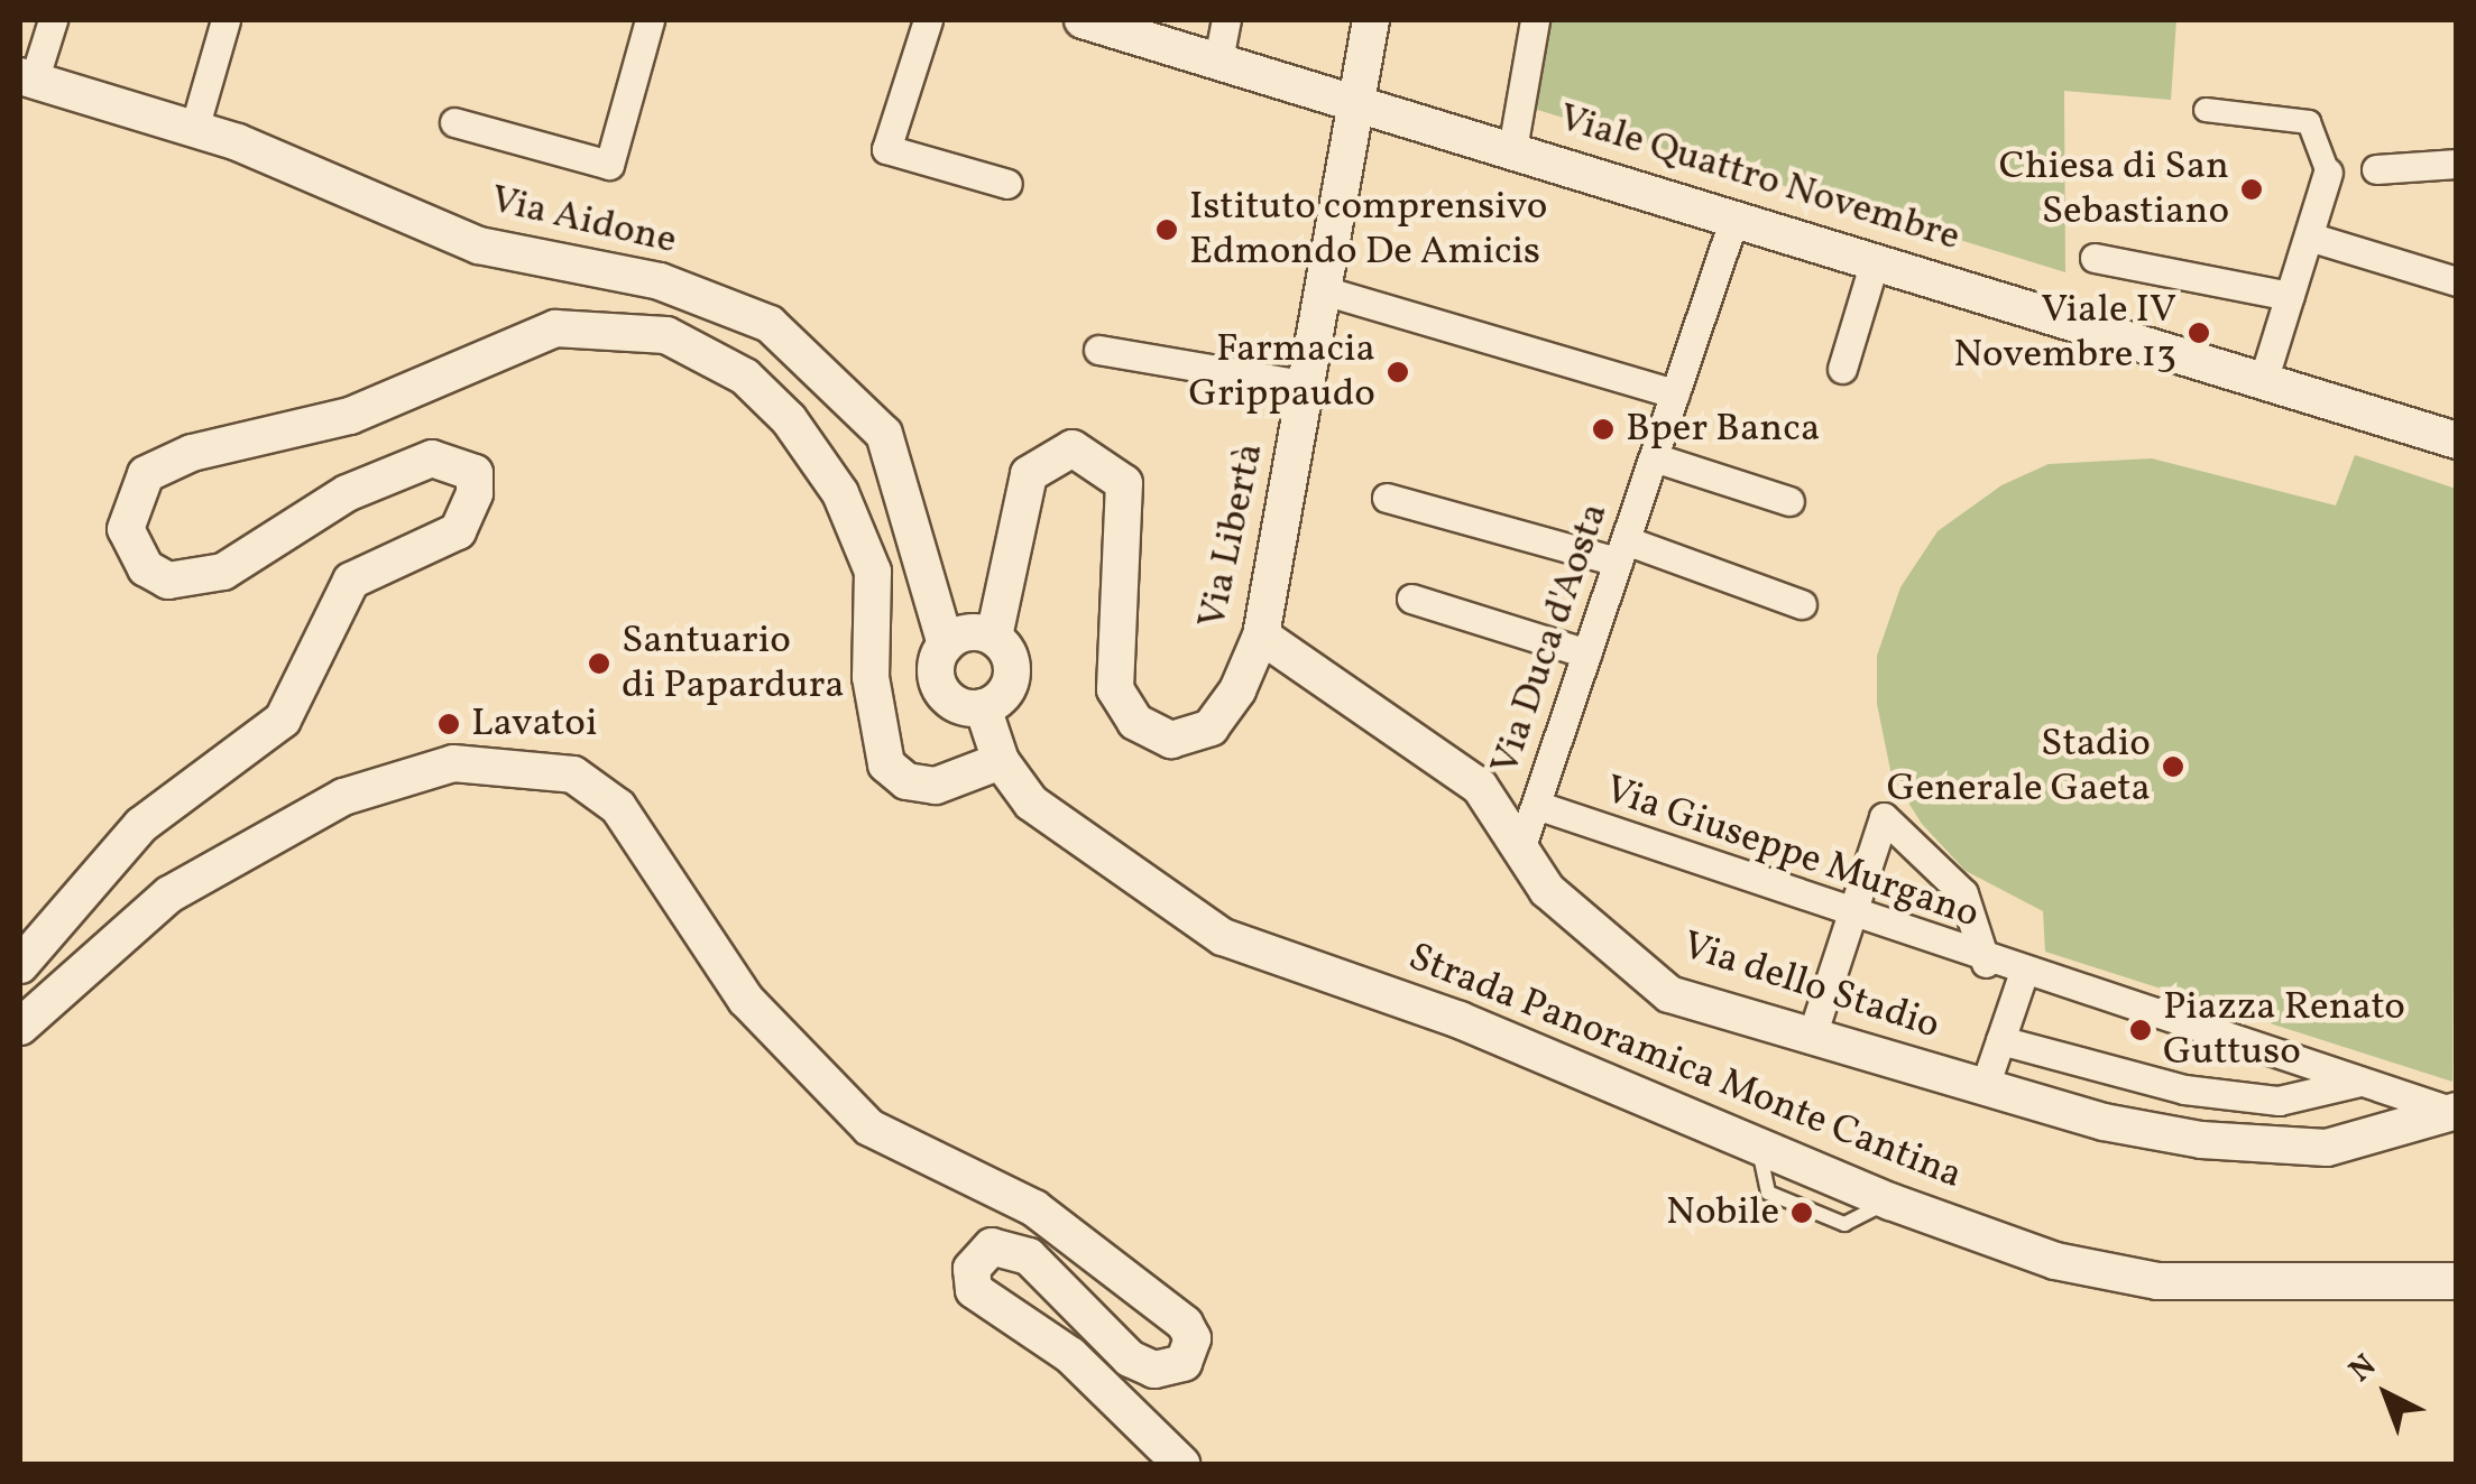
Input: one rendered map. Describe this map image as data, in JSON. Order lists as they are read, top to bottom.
{
  "streets": {
    "street": [
      "Viale Quattro Novembre",
      "Via Aidone",
      "Via Libertà",
      "Via Duca d'Aosta",
      "Via Giuseppe Murgano",
      "Via dello Stadio",
      "Strada Panoramica Monte Cantina"
    ]
  },
  "crossings": [
    ["Viale Quattro Novembre", "Via Libertà"],
    ["Viale Quattro Novembre", "Via Duca d'Aosta"],
    ["Via Aidone", "Via Libertà"],
    ["Via Aidone", "Strada Panoramica Monte Cantina"],
    ["Via Libertà", "Via dello Stadio"],
    ["Via Libertà", "Strada Panoramica Monte Cantina"],
    ["Via Duca d'Aosta", "Via Giuseppe Murgano"],
    ["Via Duca d'Aosta", "Via dello Stadio"],
    ["Via Giuseppe Murgano", "Via dello Stadio"]
  ],
  "places": [
    "Chiesa di San Sebastiano",
    "Istituto comprensivo Edmondo De Amicis",
    "Viale IV Novembre 13",
    "Farmacia Grippaudo",
    "Bper Banca",
    "Santuario di Papardura",
    "Lavatoi",
    "Stadio Generale Gaeta",
    "Piazza Renato Guttuso",
    "Nobile"
  ],
  "north": "top left"
}
